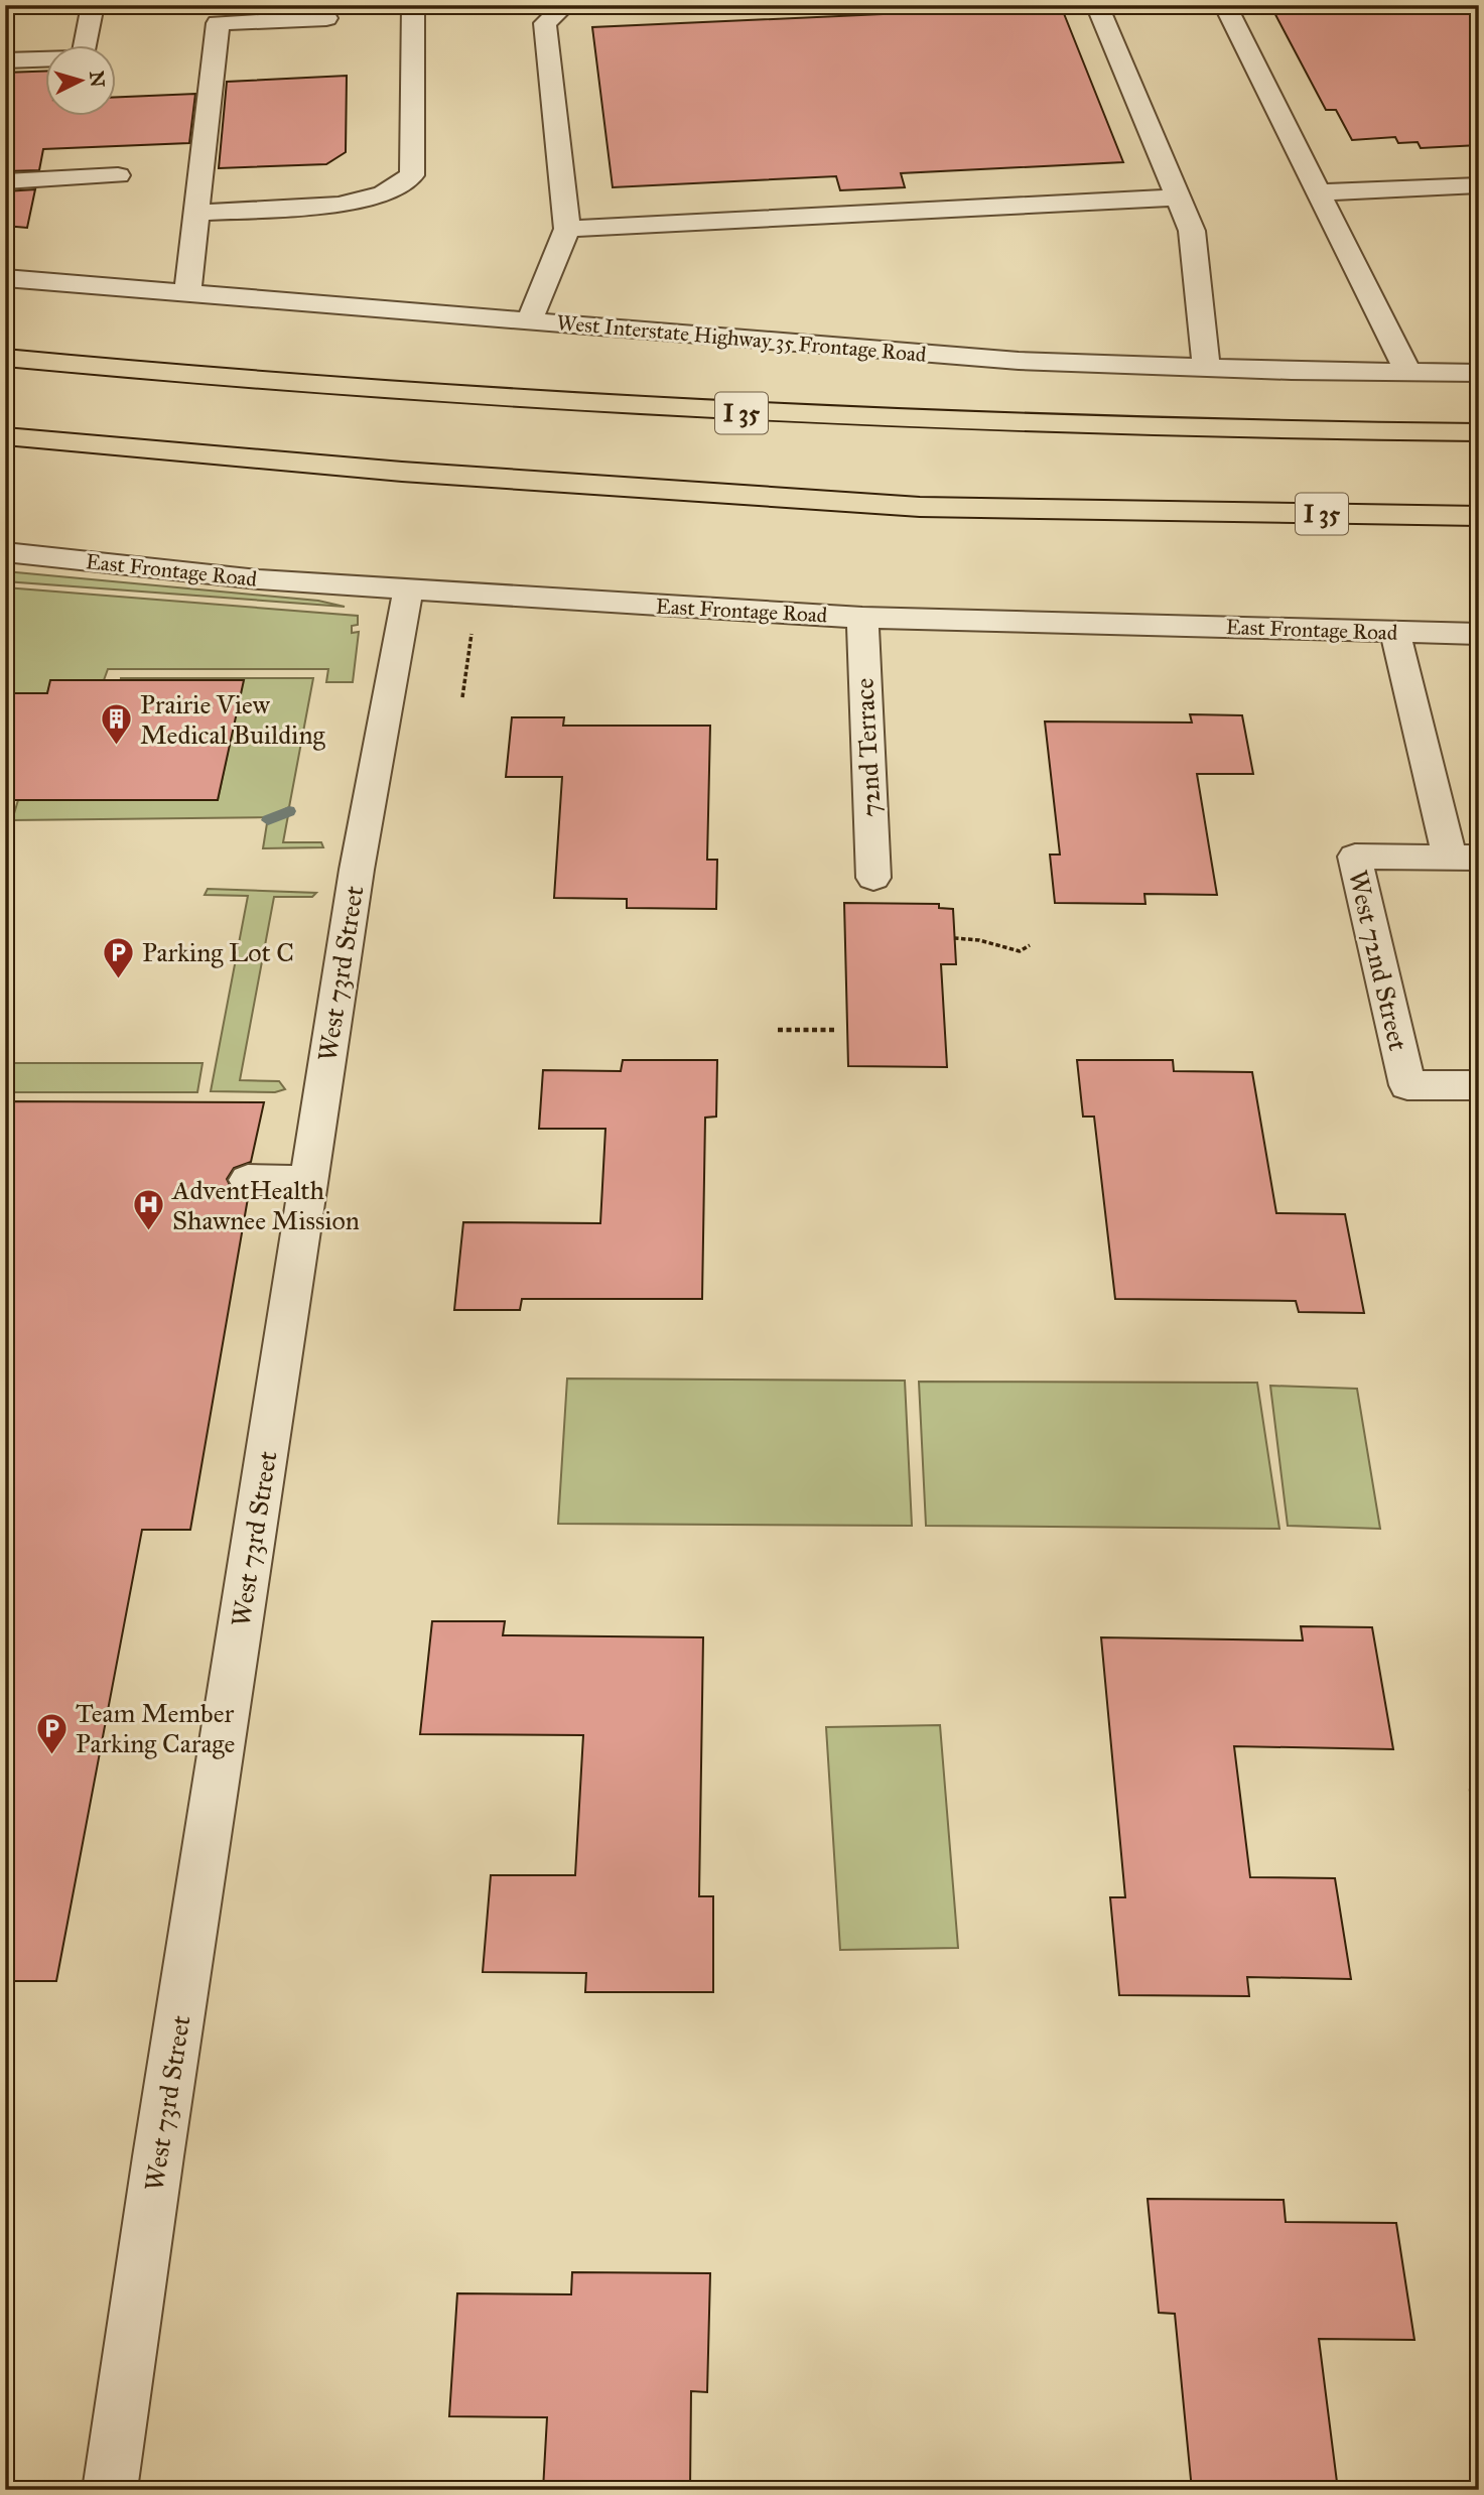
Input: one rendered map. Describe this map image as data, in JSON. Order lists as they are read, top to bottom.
{
  "streets": {
    "highway": ["I 35"],
    "street": [
      "West Interstate Highway 35 Frontage Road",
      "East Frontage Road",
      "72nd Terrace",
      "West 72nd Street",
      "West 73rd Street"
    ]
  },
  "crossings": [
    ["East Frontage Road", "72nd Terrace"],
    ["East Frontage Road", "West 72nd Street"],
    ["East Frontage Road", "West 73rd Street"]
  ],
  "places": {
    "building": ["Prairie View Medical Building"],
    "parking": ["Parking Lot C", "Team Member Parking Carage"],
    "hospital": ["AdventHealth Shawnee Mission"]
  },
  "north": "right"
}
